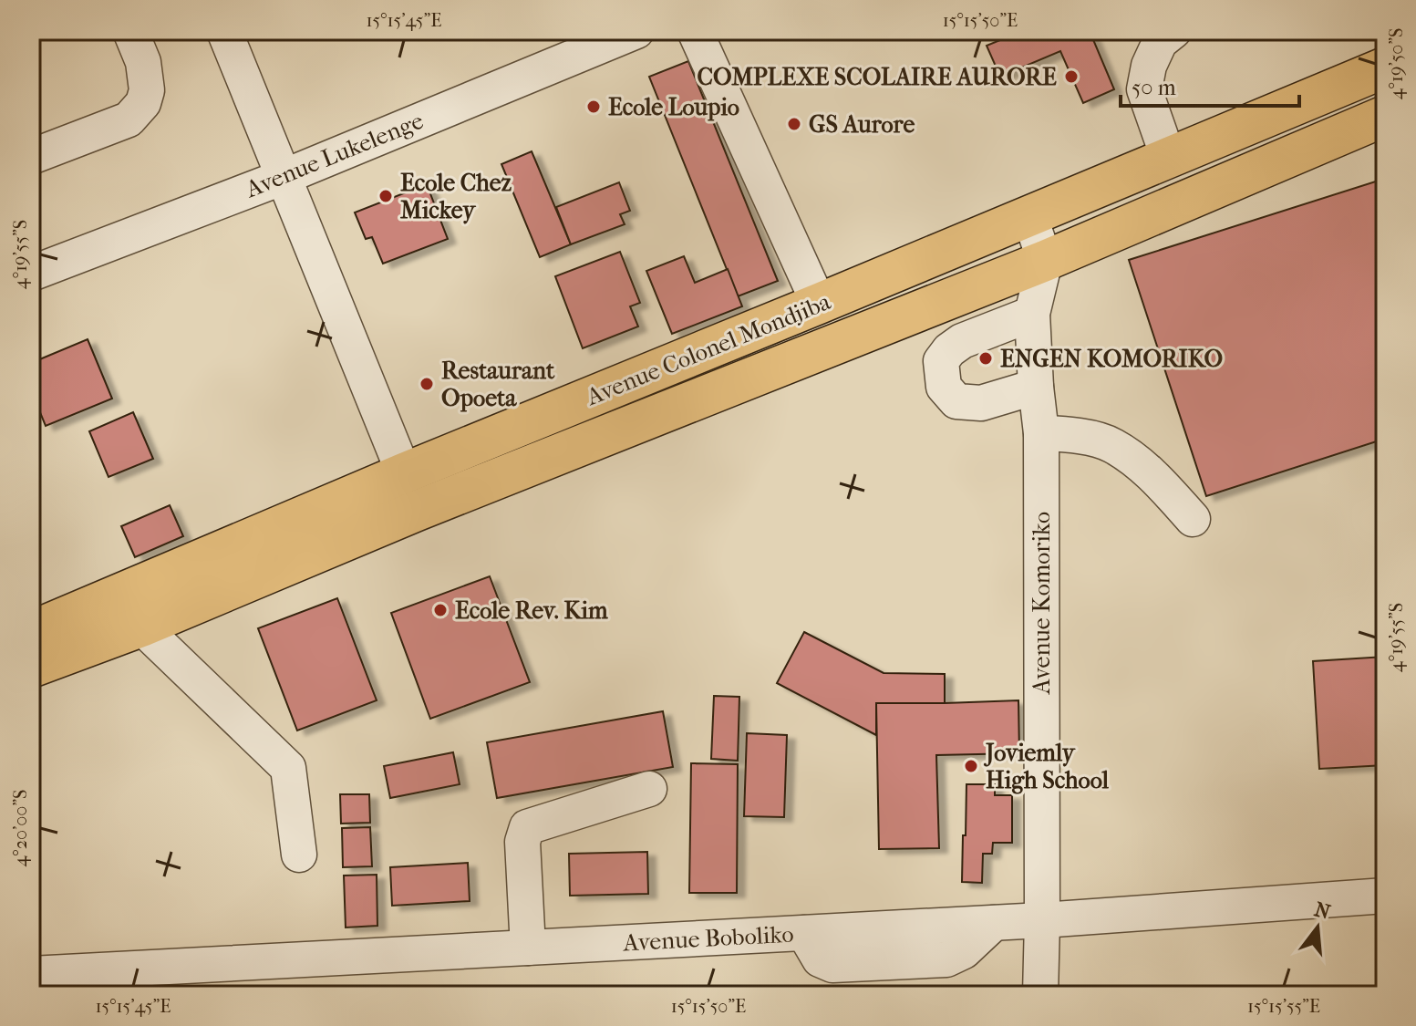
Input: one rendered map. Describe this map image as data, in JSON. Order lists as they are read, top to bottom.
{
  "streets": {
    "main road": ["Avenue Colonel Mondjiba"],
    "street": ["Avenue Lukelenge", "Avenue Komoriko", "Avenue Boboliko"]
  },
  "crossings": [
    ["Avenue Colonel Mondjiba", "Avenue Komoriko"],
    ["Avenue Komoriko", "Avenue Boboliko"]
  ],
  "places": [
    "COMPLEXE SCOLAIRE AURORE",
    "Ecole Loupio",
    "GS Aurore",
    "Ecole Chez Mickey",
    "ENGEN KOMORIKO",
    "Restaurant Opoeta",
    "Ecole Rev. Kim",
    "Joviemly High School"
  ],
  "scale_bar": "50 m",
  "north": "top",
  "coordinates": [
    "15°15'45\"E",
    "15°15'50\"E",
    "4°19'50\"S",
    "4°19'55\"S",
    "4°20'00\"S",
    "15°15'55\"E"
  ]
}
